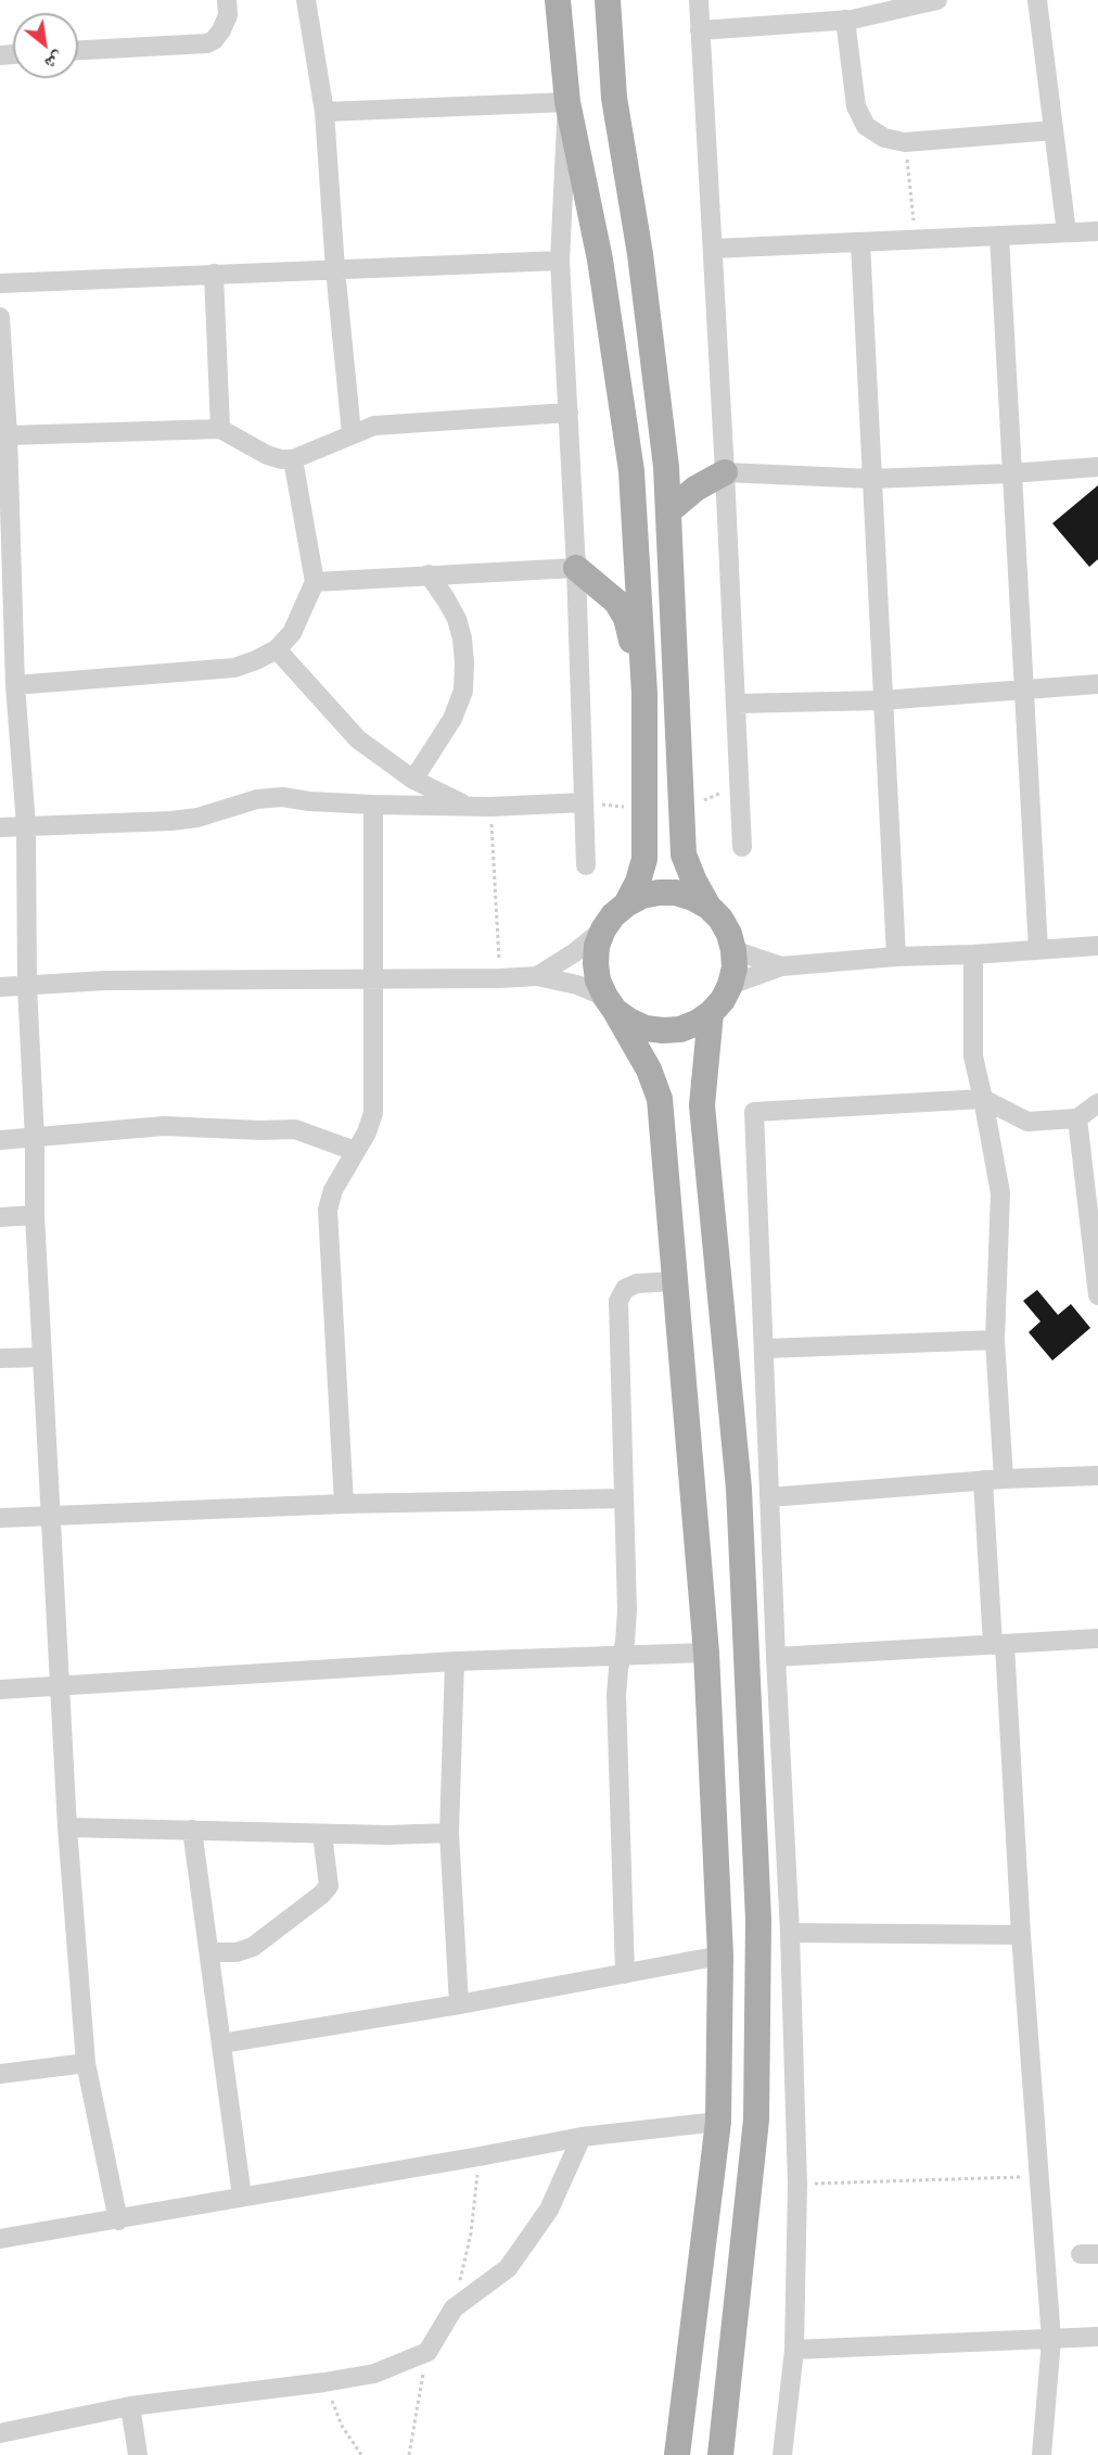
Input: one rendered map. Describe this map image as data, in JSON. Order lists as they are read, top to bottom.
{
  "north": "bottom right"
}
